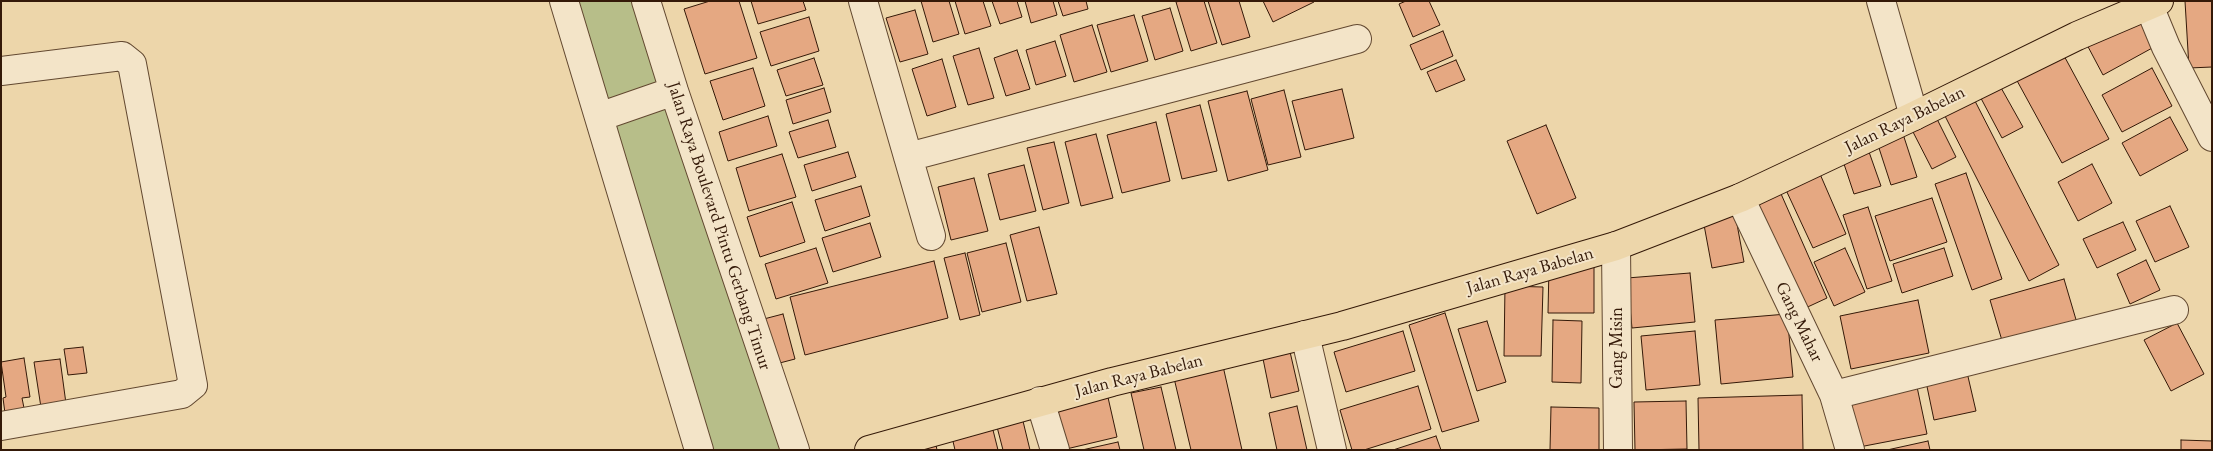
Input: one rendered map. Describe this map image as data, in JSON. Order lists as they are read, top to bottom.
{
  "streets": {
    "main road": ["Jalan Raya Babelan"],
    "street": ["Jalan Raya Boulevard Pintu Gerbang Timur", "Gang Mahar", "Gang Misin"]
  },
  "crossings": [
    ["Jalan Raya Babelan", "Gang Mahar"],
    ["Jalan Raya Babelan", "Gang Misin"]
  ]
}
